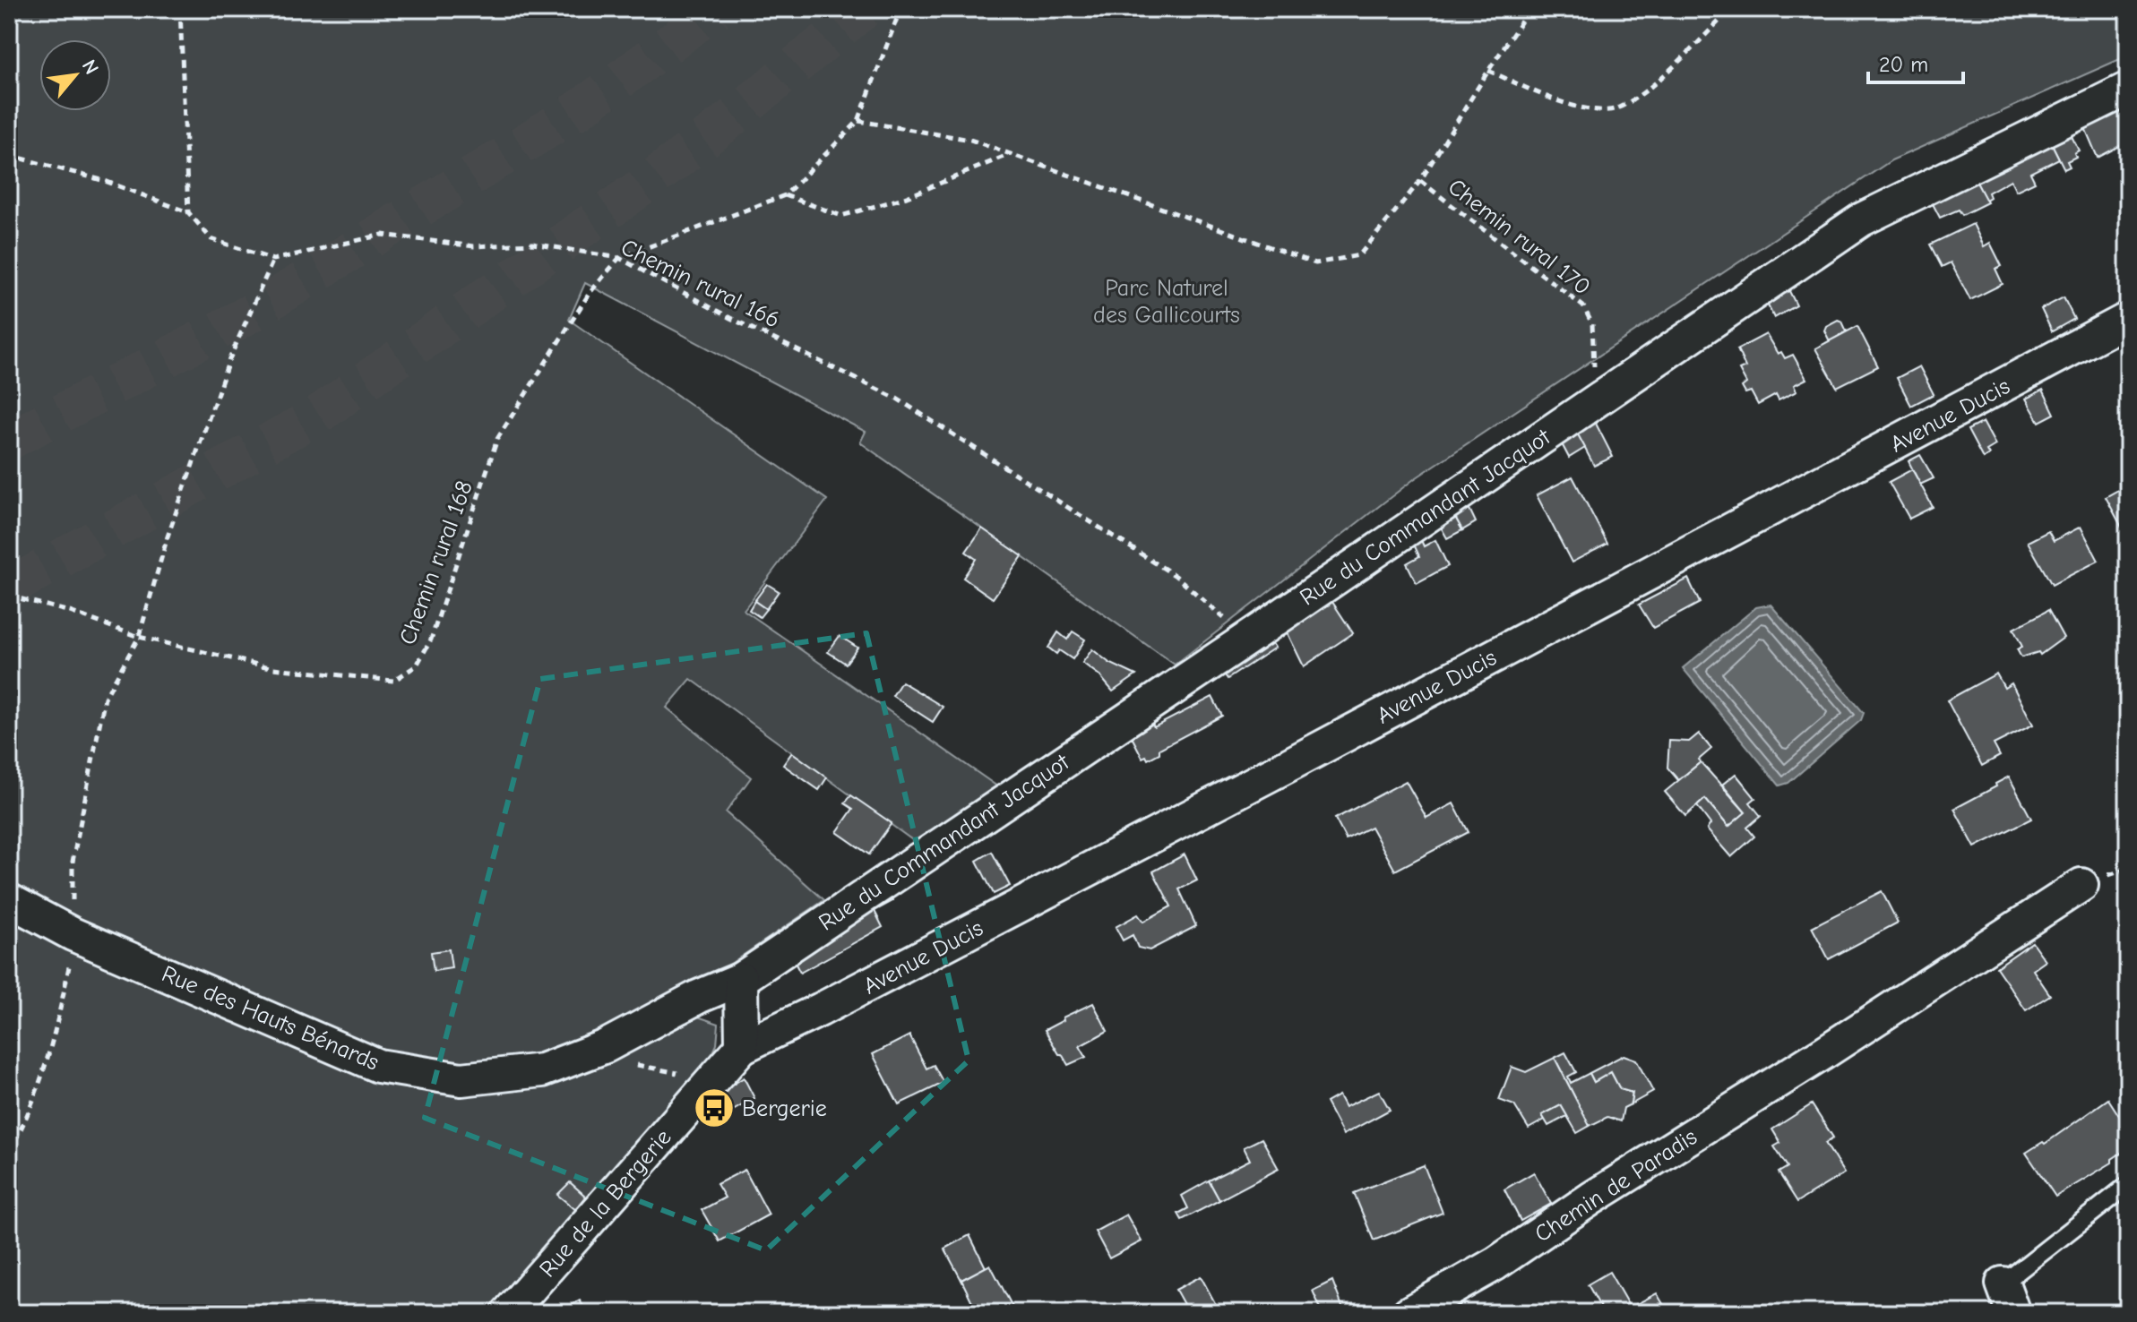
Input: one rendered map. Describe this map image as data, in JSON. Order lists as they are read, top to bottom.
{
  "streets": {
    "street": [
      "Avenue Ducis",
      "Rue du Commandant Jacquot",
      "Rue des Hauts Bénards",
      "Chemin de Paradis",
      "Rue de la Bergerie"
    ],
    "path": ["Chemin rural 170", "Chemin rural 166", "Chemin rural 168"]
  },
  "crossings": [
    ["Chemin rural 170", "Rue du Commandant Jacquot"],
    ["Chemin rural 166", "Rue du Commandant Jacquot"],
    ["Chemin rural 166", "Chemin rural 168"],
    ["Avenue Ducis", "Rue de la Bergerie"],
    ["Rue du Commandant Jacquot", "Rue des Hauts Bénards"]
  ],
  "parks": ["Parc Naturel des Gallicourts"],
  "places": {
    "bus stop": ["Bergerie"]
  },
  "scale_bar": "20 m",
  "north": "top right"
}
